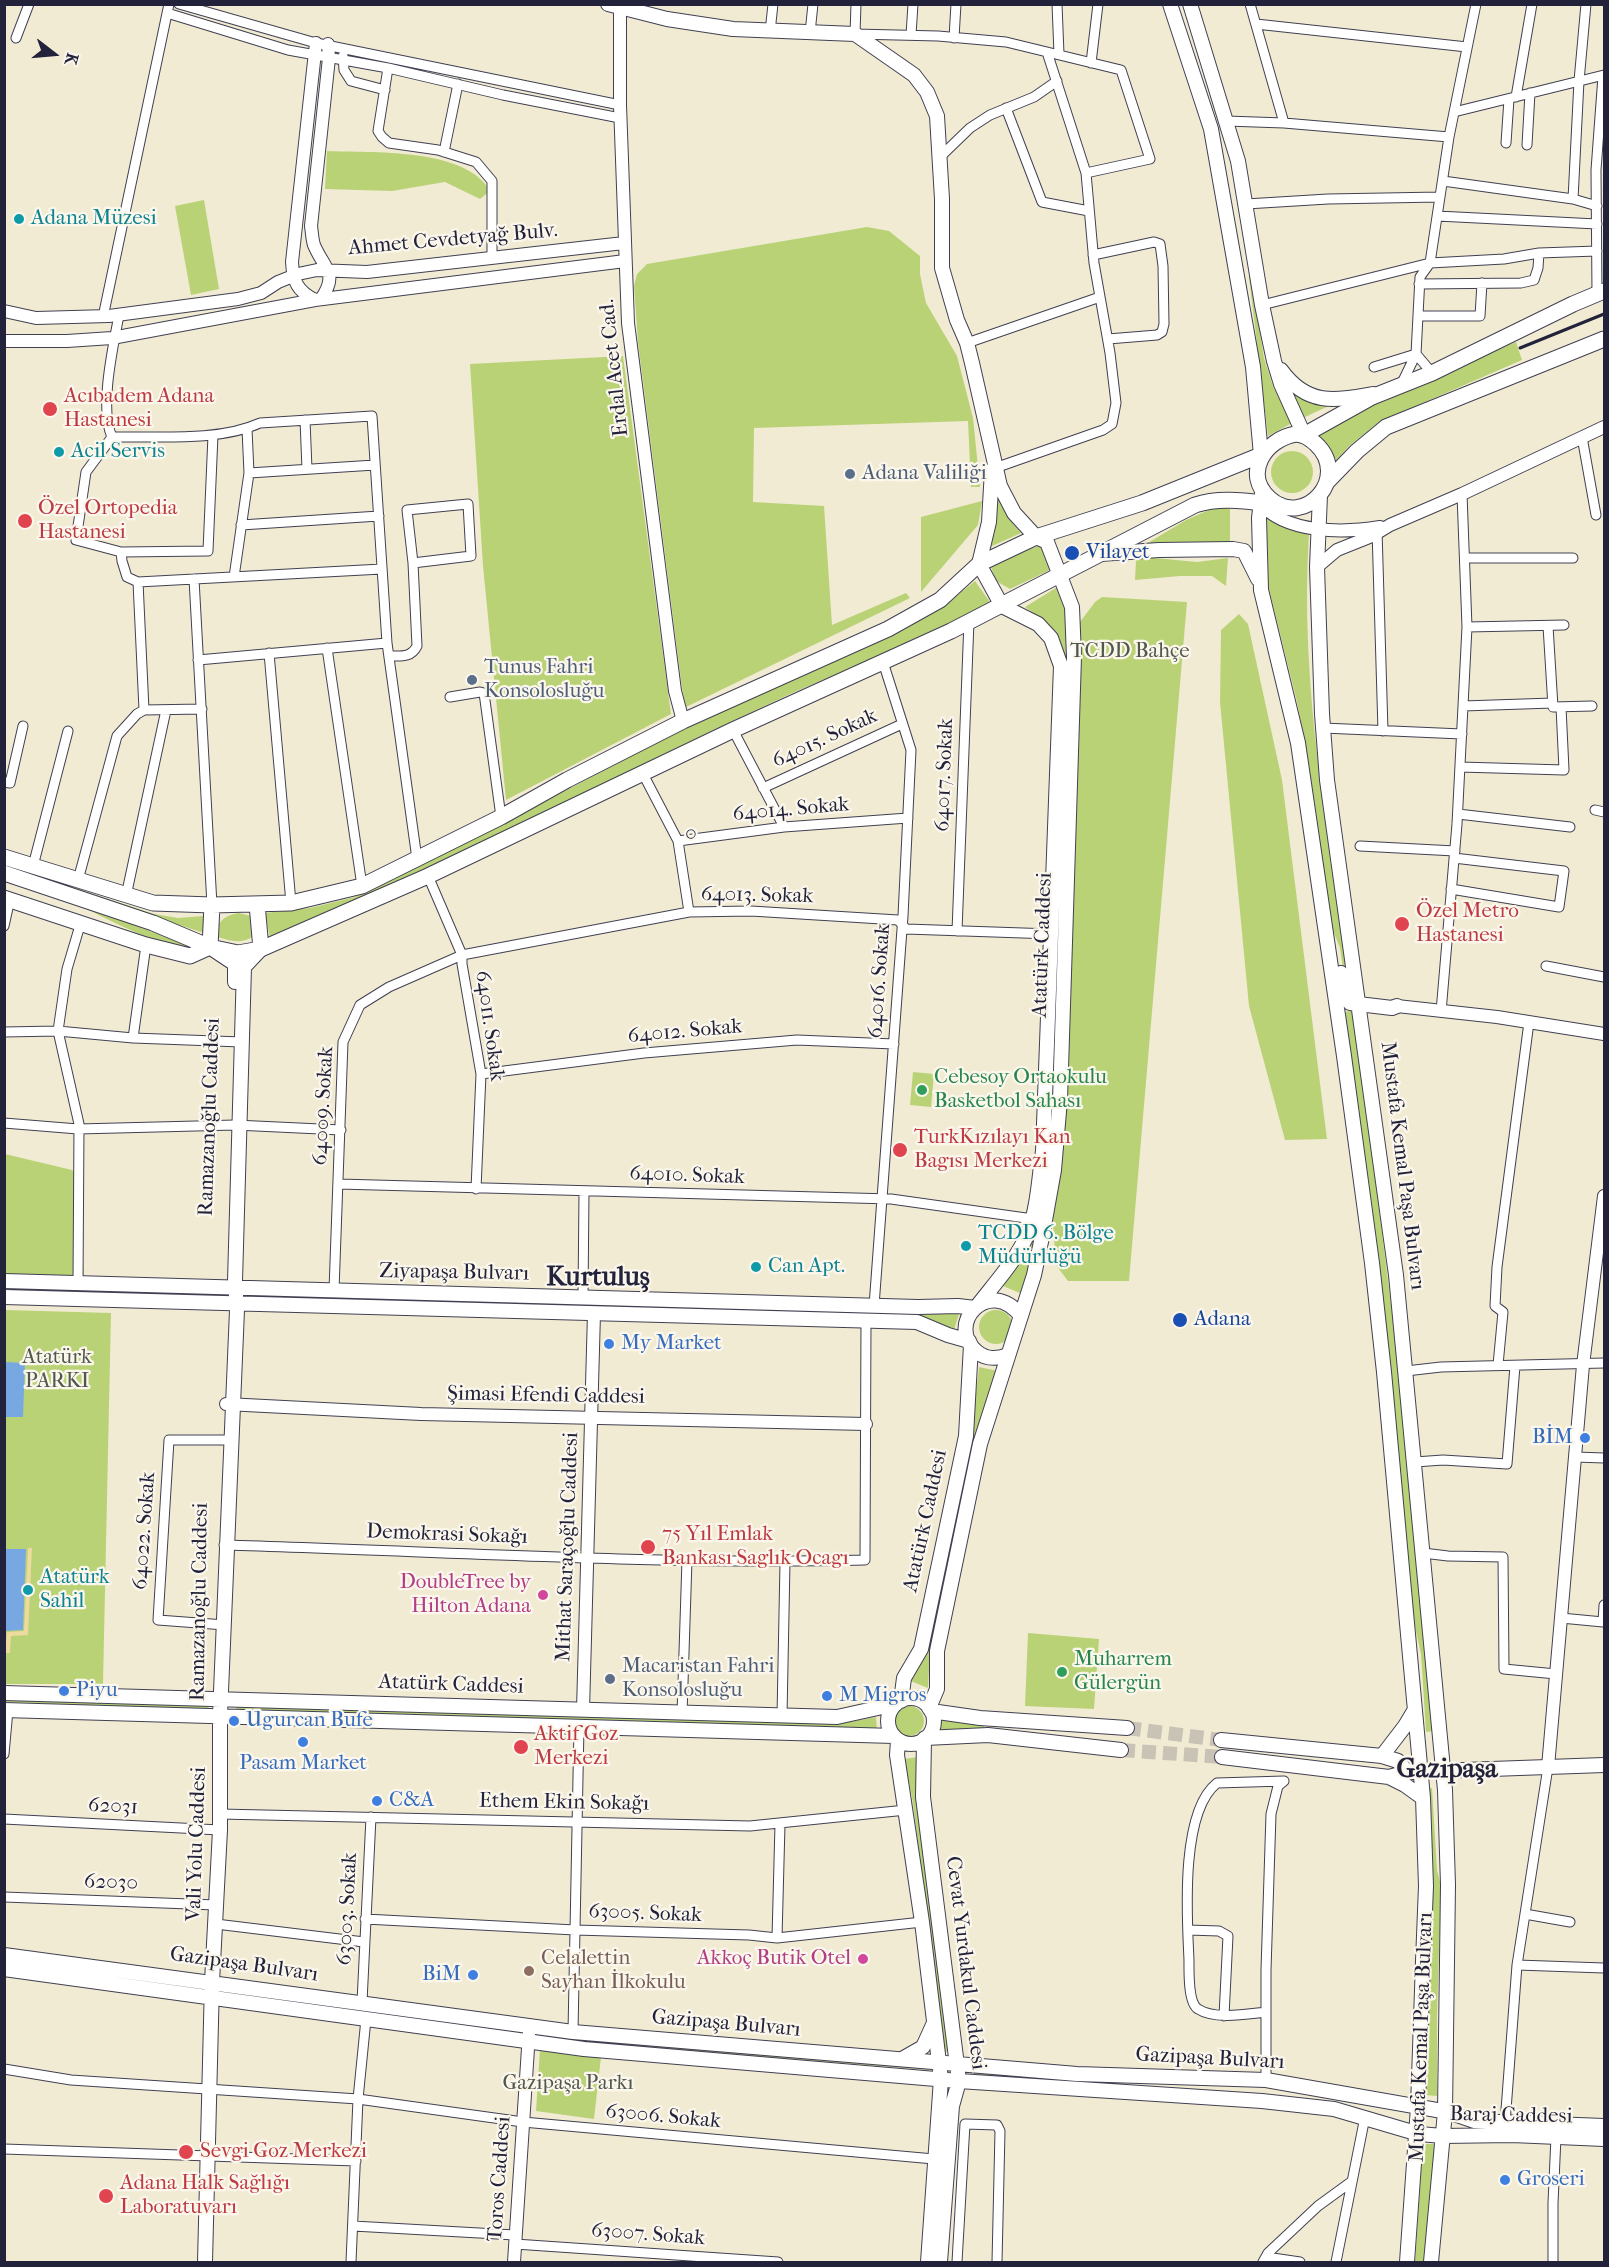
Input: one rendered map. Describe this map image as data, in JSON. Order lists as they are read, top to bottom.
{
  "streets": {
    "main road": [
      "Atatürk Caddesi",
      "Ramazanoğlu Caddesi",
      "Mustafa Kemal Paşa Bulvarı",
      "Ziyapaşa Bulvarı",
      "Vali Yolu Caddesi",
      "Cevat Yurdakul Caddesi",
      "Gazipaşa Bulvarı",
      "Baraj Caddesi"
    ],
    "street": [
      "Ahmet Cevdetyağ Bulv.",
      "Erdal Acet Cad.",
      "64015. Sokak",
      "64017. Sokak",
      "64014. Sokak",
      "0",
      "64013. Sokak",
      "64016. Sokak",
      "64011. Sokak",
      "64012. Sokak",
      "64009. Sokak",
      "64010. Sokak",
      "Şimasi Efendi Caddesi",
      "64022. Sokak",
      "Demokrasi Sokağı",
      "Mithat Saraçoğlu Caddesi",
      "Ethem Ekin Sokağı",
      "62031",
      "62030",
      "63003. Sokak",
      "63005. Sokak",
      "63006. Sokak",
      "Toros Caddesi",
      "63007. Sokak"
    ]
  },
  "crossings": [
    ["Ahmet Cevdetyağ Bulv.", "Erdal Acet Cad."],
    ["64015. Sokak", "64016. Sokak"],
    ["64017. Sokak", "64013. Sokak"],
    ["64014. Sokak", "0"],
    ["64014. Sokak", "64016. Sokak"],
    ["0", "64013. Sokak"],
    ["64013. Sokak", "Atatürk Caddesi"],
    ["64013. Sokak", "64016. Sokak"],
    ["64013. Sokak", "64011. Sokak"],
    ["64013. Sokak", "64009. Sokak"],
    ["Atatürk Caddesi", "Ramazanoğlu Caddesi"],
    ["Atatürk Caddesi", "64010. Sokak"],
    ["Atatürk Caddesi", "Ziyapaşa Bulvarı"],
    ["Atatürk Caddesi", "Mithat Saraçoğlu Caddesi"],
    ["Atatürk Caddesi", "Vali Yolu Caddesi"],
    ["Atatürk Caddesi", "Cevat Yurdakul Caddesi"],
    ["64016. Sokak", "64012. Sokak"],
    ["64016. Sokak", "64010. Sokak"],
    ["64016. Sokak", "Ziyapaşa Bulvarı"],
    ["64011. Sokak", "64012. Sokak"],
    ["64011. Sokak", "64009. Sokak"],
    ["64011. Sokak", "64010. Sokak"],
    ["64009. Sokak", "64010. Sokak"],
    ["64009. Sokak", "Ziyapaşa Bulvarı"],
    ["Ramazanoğlu Caddesi", "Ziyapaşa Bulvarı"],
    ["Ramazanoğlu Caddesi", "Şimasi Efendi Caddesi"],
    ["Ramazanoğlu Caddesi", "64022. Sokak"],
    ["Ramazanoğlu Caddesi", "Demokrasi Sokağı"],
    ["Ramazanoğlu Caddesi", "Vali Yolu Caddesi"],
    ["Mustafa Kemal Paşa Bulvarı", "Gazipaşa Bulvarı"],
    ["Mustafa Kemal Paşa Bulvarı", "Baraj Caddesi"],
    ["Ziyapaşa Bulvarı", "Demokrasi Sokağı"],
    ["Ziyapaşa Bulvarı", "Mithat Saraçoğlu Caddesi"],
    ["Şimasi Efendi Caddesi", "Demokrasi Sokağı"],
    ["Şimasi Efendi Caddesi", "Mithat Saraçoğlu Caddesi"],
    ["Demokrasi Sokağı", "Mithat Saraçoğlu Caddesi"],
    ["Ethem Ekin Sokağı", "Vali Yolu Caddesi"],
    ["Ethem Ekin Sokağı", "63003. Sokak"],
    ["Ethem Ekin Sokağı", "Cevat Yurdakul Caddesi"],
    ["62031", "Vali Yolu Caddesi"],
    ["Vali Yolu Caddesi", "62030"],
    ["Vali Yolu Caddesi", "Gazipaşa Bulvarı"],
    ["Vali Yolu Caddesi", "63006. Sokak"],
    ["63003. Sokak", "63005. Sokak"],
    ["63003. Sokak", "Gazipaşa Bulvarı"],
    ["63005. Sokak", "Cevat Yurdakul Caddesi"],
    ["Cevat Yurdakul Caddesi", "Gazipaşa Bulvarı"],
    ["Cevat Yurdakul Caddesi", "63006. Sokak"],
    ["Gazipaşa Bulvarı", "Baraj Caddesi"],
    ["Gazipaşa Bulvarı", "Toros Caddesi"],
    ["63006. Sokak", "Toros Caddesi"],
    ["Toros Caddesi", "63007. Sokak"]
  ],
  "districts": ["Kurtuluş", "Gazipaşa"],
  "parks": ["TCDD Bahçe", "Atatürk PARKI", "Gazipaşa Parkı"],
  "places": [
    "Adana Müzesi",
    "Acıbadem Adana Hastanesi",
    "Acil Servis",
    "Adana Valiliği",
    "Özel Ortopedia Hastanesi",
    "Vilayet",
    "Tunus Fahri Konsolosluğu",
    "Özel Metro Hastanesi",
    "Cebesoy Ortaokulu Basketbol Sahası",
    "TurkKızılayı Kan Bagısı Merkezi",
    "TCDD 6. Bölge Müdürlüğü",
    "Can Apt.",
    "Adana",
    "My Market",
    "BİM",
    "75 Yıl Emlak Bankası Saglık Ocagı",
    "Atatürk Sahil",
    "DoubleTree by Hilton Adana",
    "Muharrem Gülergün",
    "Macaristan Fahri Konsolosluğu",
    "Piyu",
    "M Migros",
    "Ugurcan Bufe",
    "Pasam Market",
    "Aktif Goz Merkezi",
    "C&A",
    "Akkoç Butik Otel",
    "Celalettin Sayhan İlkokulu",
    "BiM",
    "Sevgi Goz Merkezi",
    "Groseri",
    "Adana Halk Sağlığı Laboratuvarı"
  ],
  "north": "right"
}
